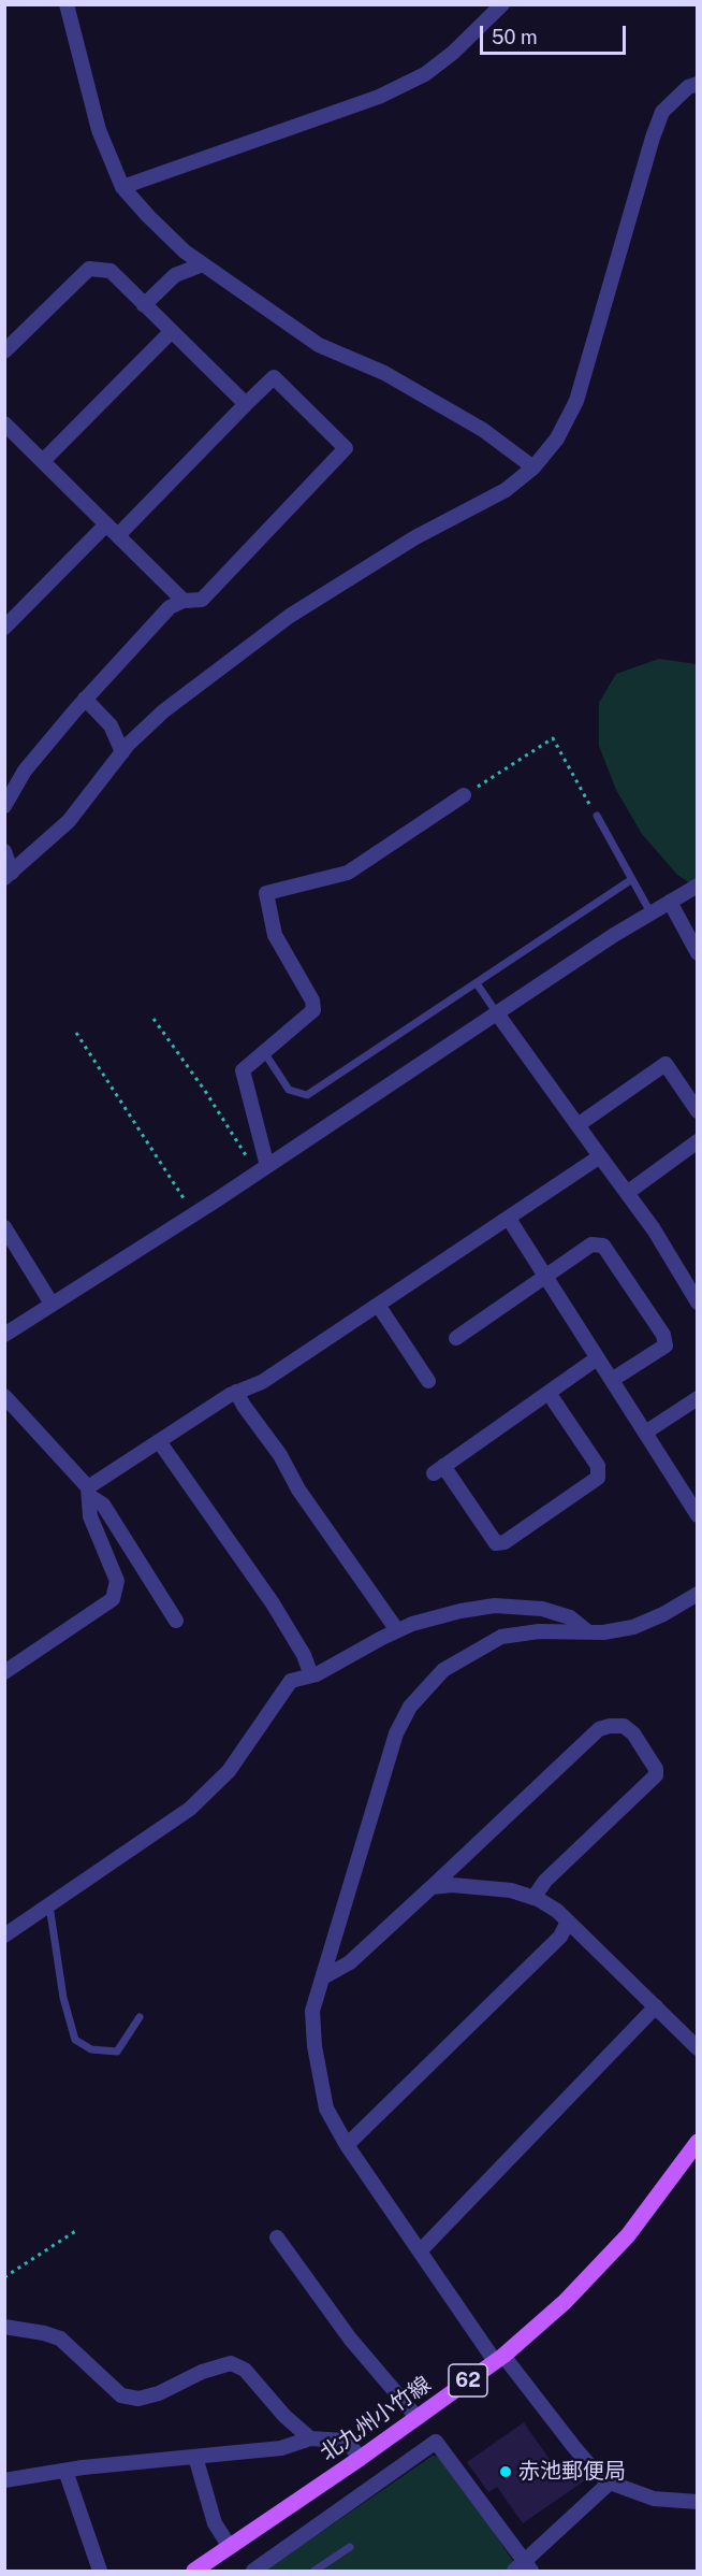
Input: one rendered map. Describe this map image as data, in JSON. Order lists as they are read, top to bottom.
{
  "streets": {
    "main road": ["62", "北九州小竹線"]
  },
  "places": ["赤池郵便局"],
  "scale_bar": "50 m"
}
